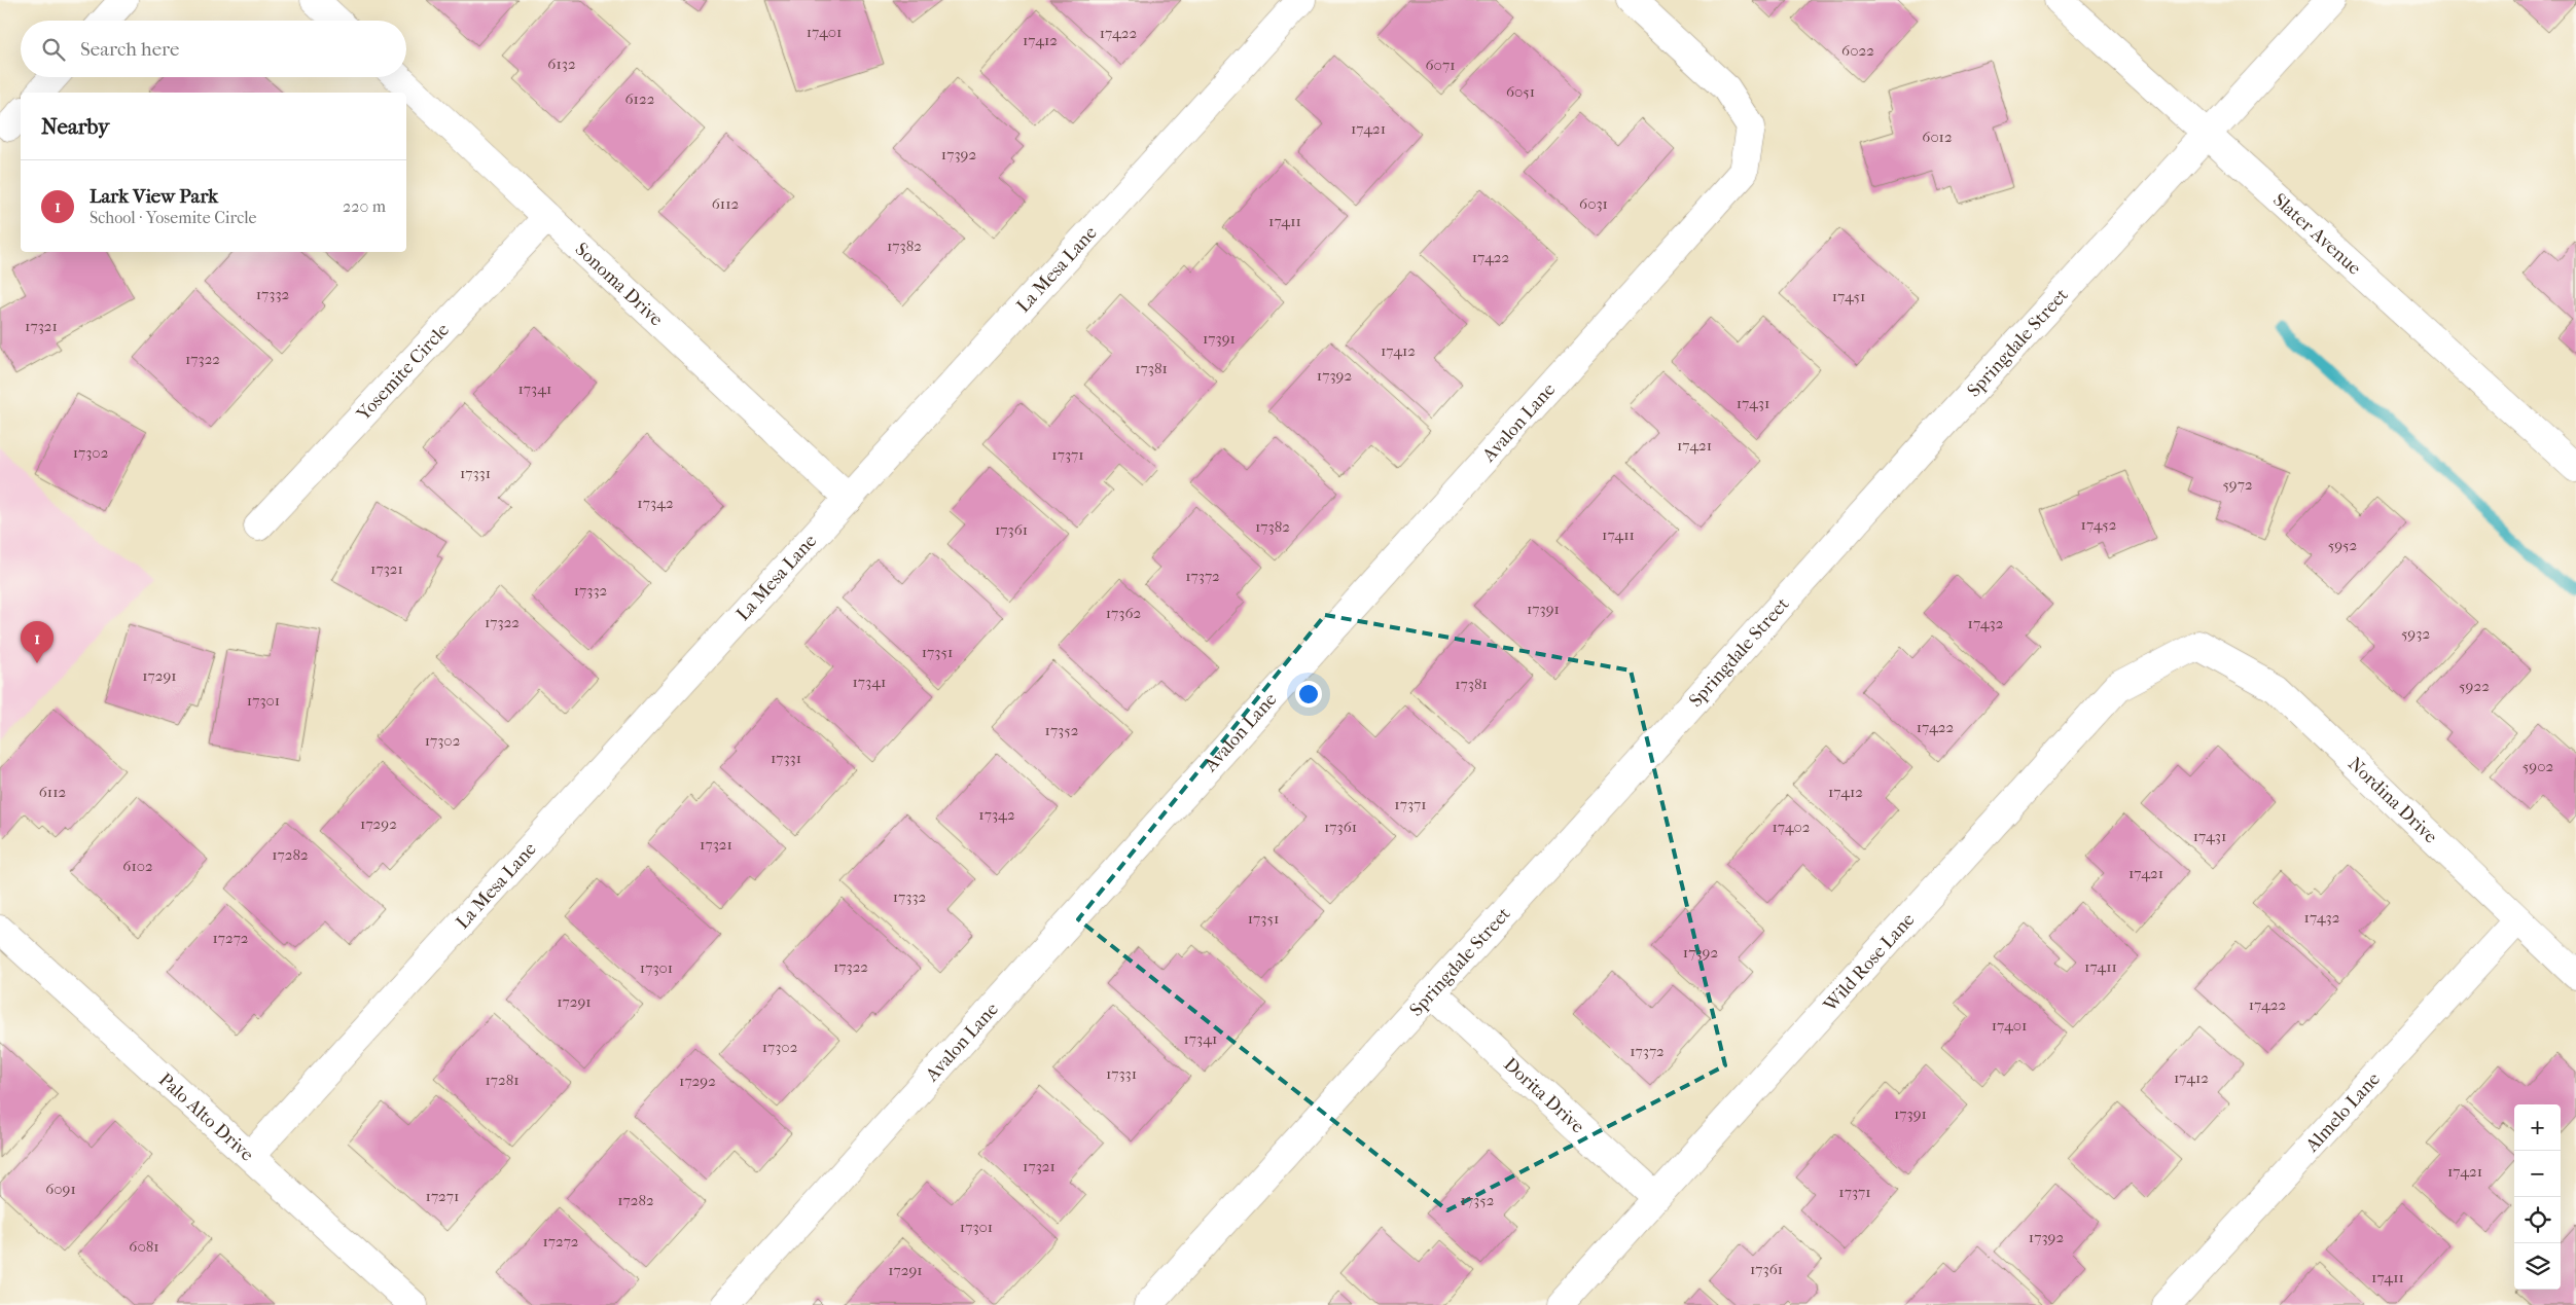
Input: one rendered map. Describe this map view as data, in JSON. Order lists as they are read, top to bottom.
{
  "streets": {
    "street": [
      "Slater Avenue",
      "La Mesa Lane",
      "Sonoma Drive",
      "Springdale Street",
      "Yosemite Circle",
      "Avalon Lane",
      "Nordina Drive",
      "Wild Rose Lane",
      "Dorita Drive",
      "Almelo Lane",
      "Palo Alto Drive"
    ]
  },
  "crossings": [
    ["Slater Avenue", "Springdale Street"],
    ["La Mesa Lane", "Sonoma Drive"],
    ["La Mesa Lane", "Palo Alto Drive"],
    ["Sonoma Drive", "Yosemite Circle"],
    ["Springdale Street", "Dorita Drive"],
    ["Nordina Drive", "Wild Rose Lane"],
    ["Nordina Drive", "Almelo Lane"],
    ["Wild Rose Lane", "Dorita Drive"]
  ],
  "house_numbers": [
    "17401",
    "17422",
    "17412",
    "6022",
    "6132",
    "6071",
    "6051",
    "6122",
    "17421",
    "6012",
    "17392",
    "6112",
    "6031",
    "17411",
    "17382",
    "17422",
    "17332",
    "17451",
    "17321",
    "17391",
    "17412",
    "17322",
    "17381",
    "17392",
    "17341",
    "17431",
    "17421",
    "17302",
    "17371",
    "17331",
    "5972",
    "17342",
    "17452",
    "17382",
    "17361",
    "17411",
    "5952",
    "17321",
    "17372",
    "17332",
    "17391",
    "17362",
    "17322",
    "17432",
    "5932",
    "17351",
    "17291",
    "17341",
    "17381",
    "5922",
    "17301",
    "17422",
    "17352",
    "17302",
    "17331",
    "5902",
    "6112",
    "17412",
    "17371",
    "17342",
    "17292",
    "17361",
    "17402",
    "17431",
    "17321",
    "17282",
    "6102",
    "17421",
    "17332",
    "17432",
    "17351",
    "17272",
    "17392",
    "17322",
    "17411",
    "17301",
    "17291",
    "17422",
    "17401",
    "17341",
    "17302",
    "17372",
    "17331",
    "17412",
    "17281",
    "17292",
    "17391",
    "17321",
    "17421",
    "6091",
    "17371",
    "17271",
    "17282",
    "17352",
    "17301",
    "17392",
    "17272",
    "6081",
    "17361",
    "17291",
    "17411"
  ],
  "page": {
    "search": "Search here",
    "heading": "Nearby",
    "list": [
      {
        "mark": "1",
        "name": "Lark View Park",
        "note": "School · Yosemite Circle",
        "value": "220 m"
      }
    ],
    "pins": "1",
    "map_buttons": ["+", "−"]
  }
}
